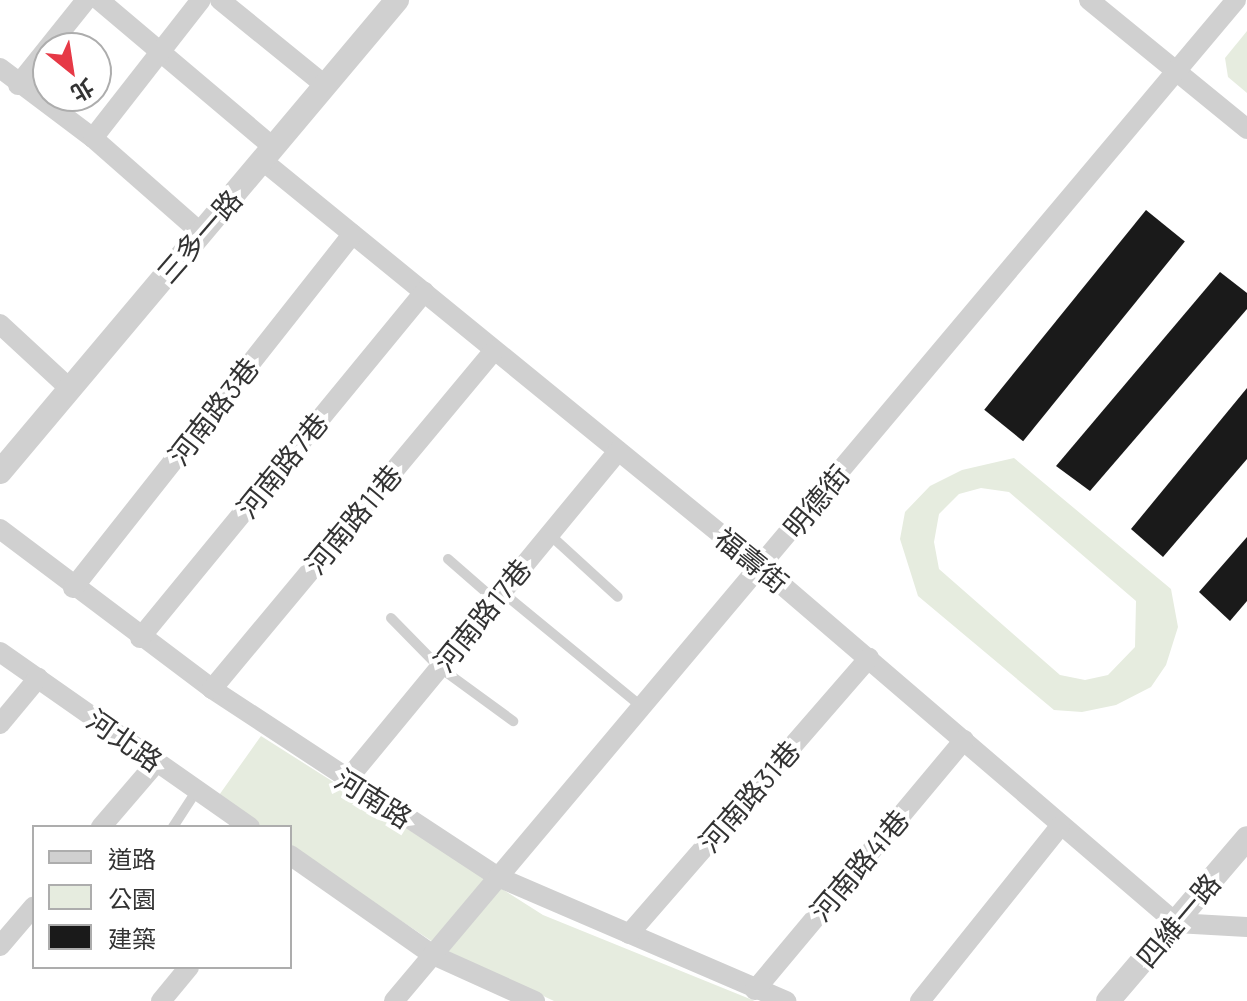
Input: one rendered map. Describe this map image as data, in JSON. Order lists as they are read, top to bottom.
{
  "streets": {
    "street": [
      "三多一路",
      "河南路3巷",
      "河南路7巷",
      "明德街",
      "河南路11巷",
      "福壽街",
      "河南路17巷",
      "河北路",
      "河南路31巷",
      "河南路",
      "河南路41巷",
      "四維一路"
    ]
  },
  "crossings": [
    ["三多一路", "福壽街"],
    ["河南路3巷", "福壽街"],
    ["河南路3巷", "河南路"],
    ["河南路7巷", "福壽街"],
    ["河南路7巷", "河南路"],
    ["明德街", "福壽街"],
    ["明德街", "河南路"],
    ["河南路11巷", "福壽街"],
    ["河南路11巷", "河南路"],
    ["福壽街", "河南路17巷"],
    ["福壽街", "河南路31巷"],
    ["福壽街", "河南路41巷"],
    ["福壽街", "四維一路"],
    ["河南路17巷", "河南路"],
    ["河南路31巷", "河南路"],
    ["河南路", "河南路41巷"]
  ],
  "legend": ["道路", "公園", "建築"],
  "north": "bottom right"
}
